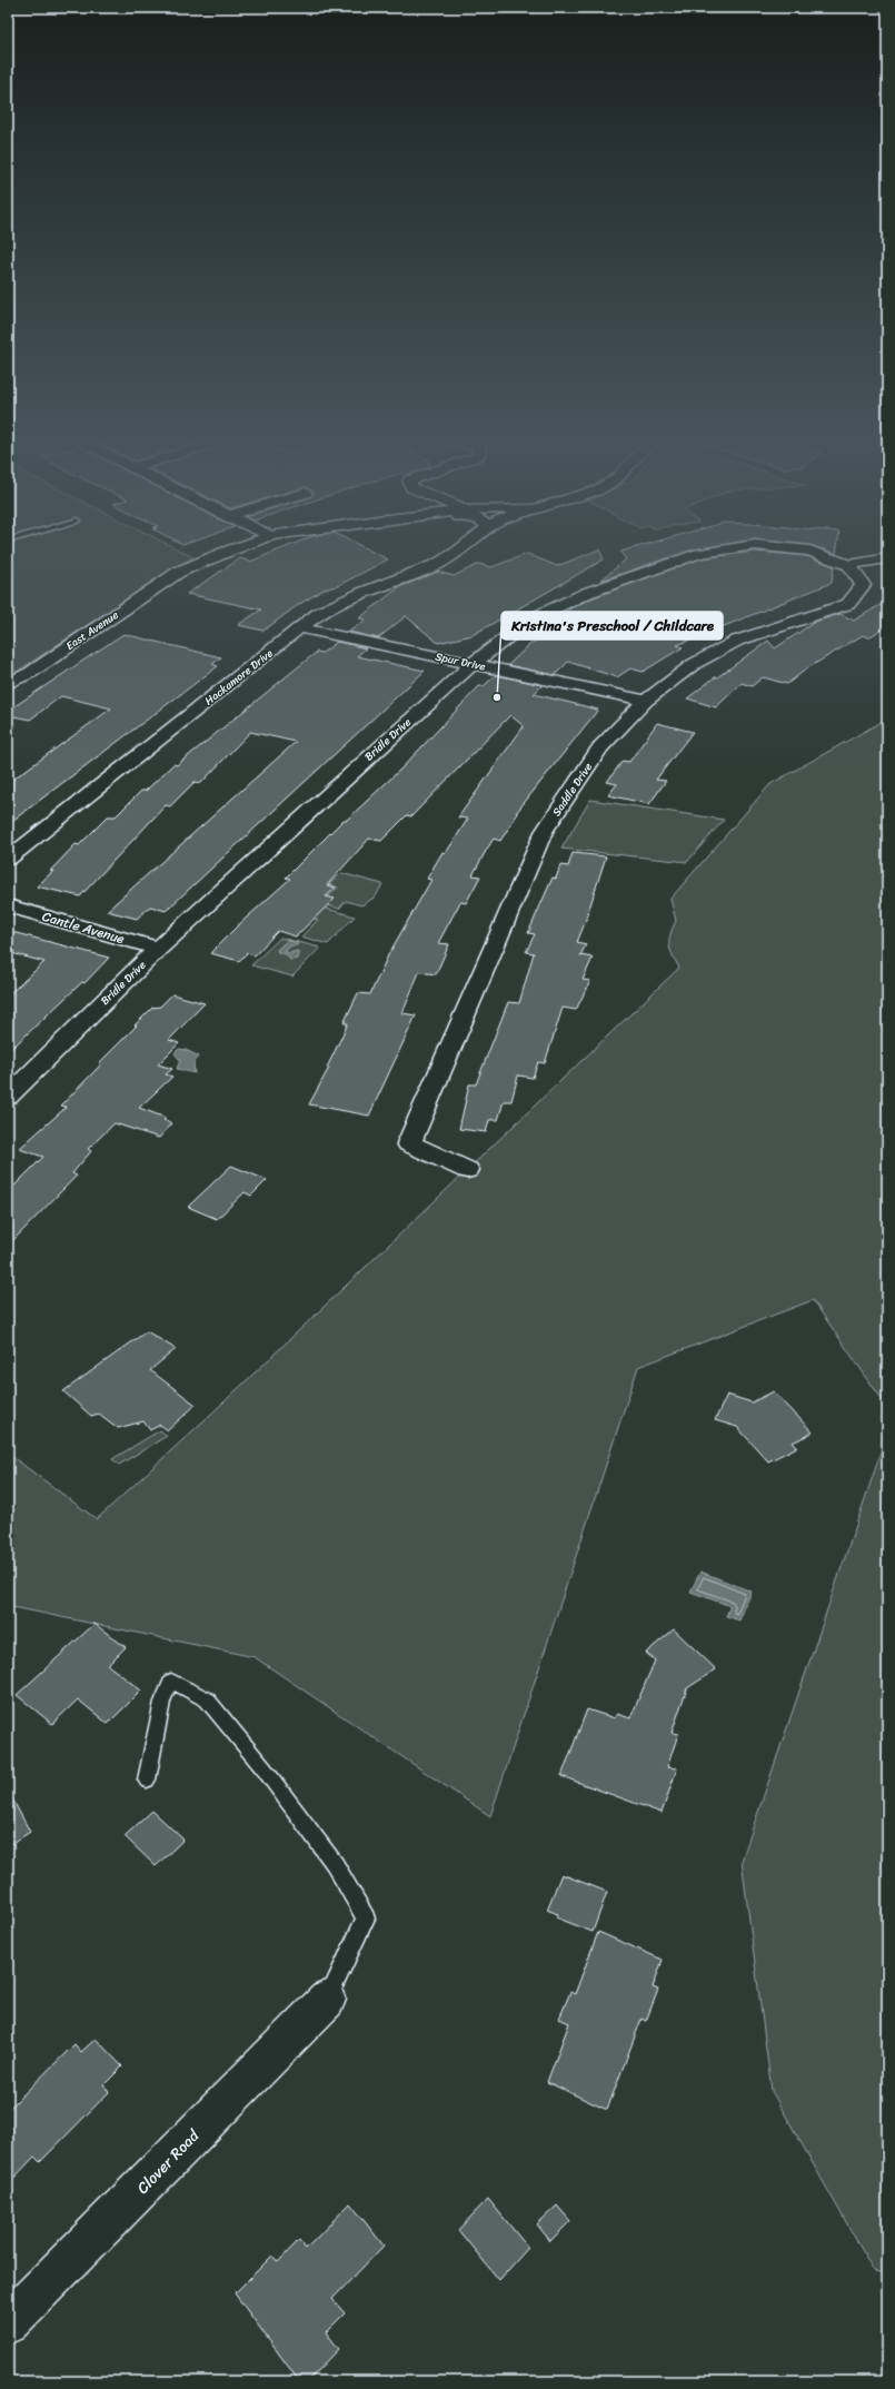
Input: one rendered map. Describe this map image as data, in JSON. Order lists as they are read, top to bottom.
{
  "streets": {
    "street": [
      "East Avenue",
      "Spur Drive",
      "Hackamore Drive",
      "Bridle Drive",
      "Saddle Drive",
      "Cantle Avenue",
      "Clover Road"
    ]
  },
  "crossings": [
    ["Spur Drive", "Hackamore Drive"],
    ["Spur Drive", "Bridle Drive"],
    ["Spur Drive", "Saddle Drive"],
    ["Bridle Drive", "Saddle Drive"],
    ["Bridle Drive", "Cantle Avenue"]
  ],
  "places": ["Kristina's Preschool / Childcare"]
}
